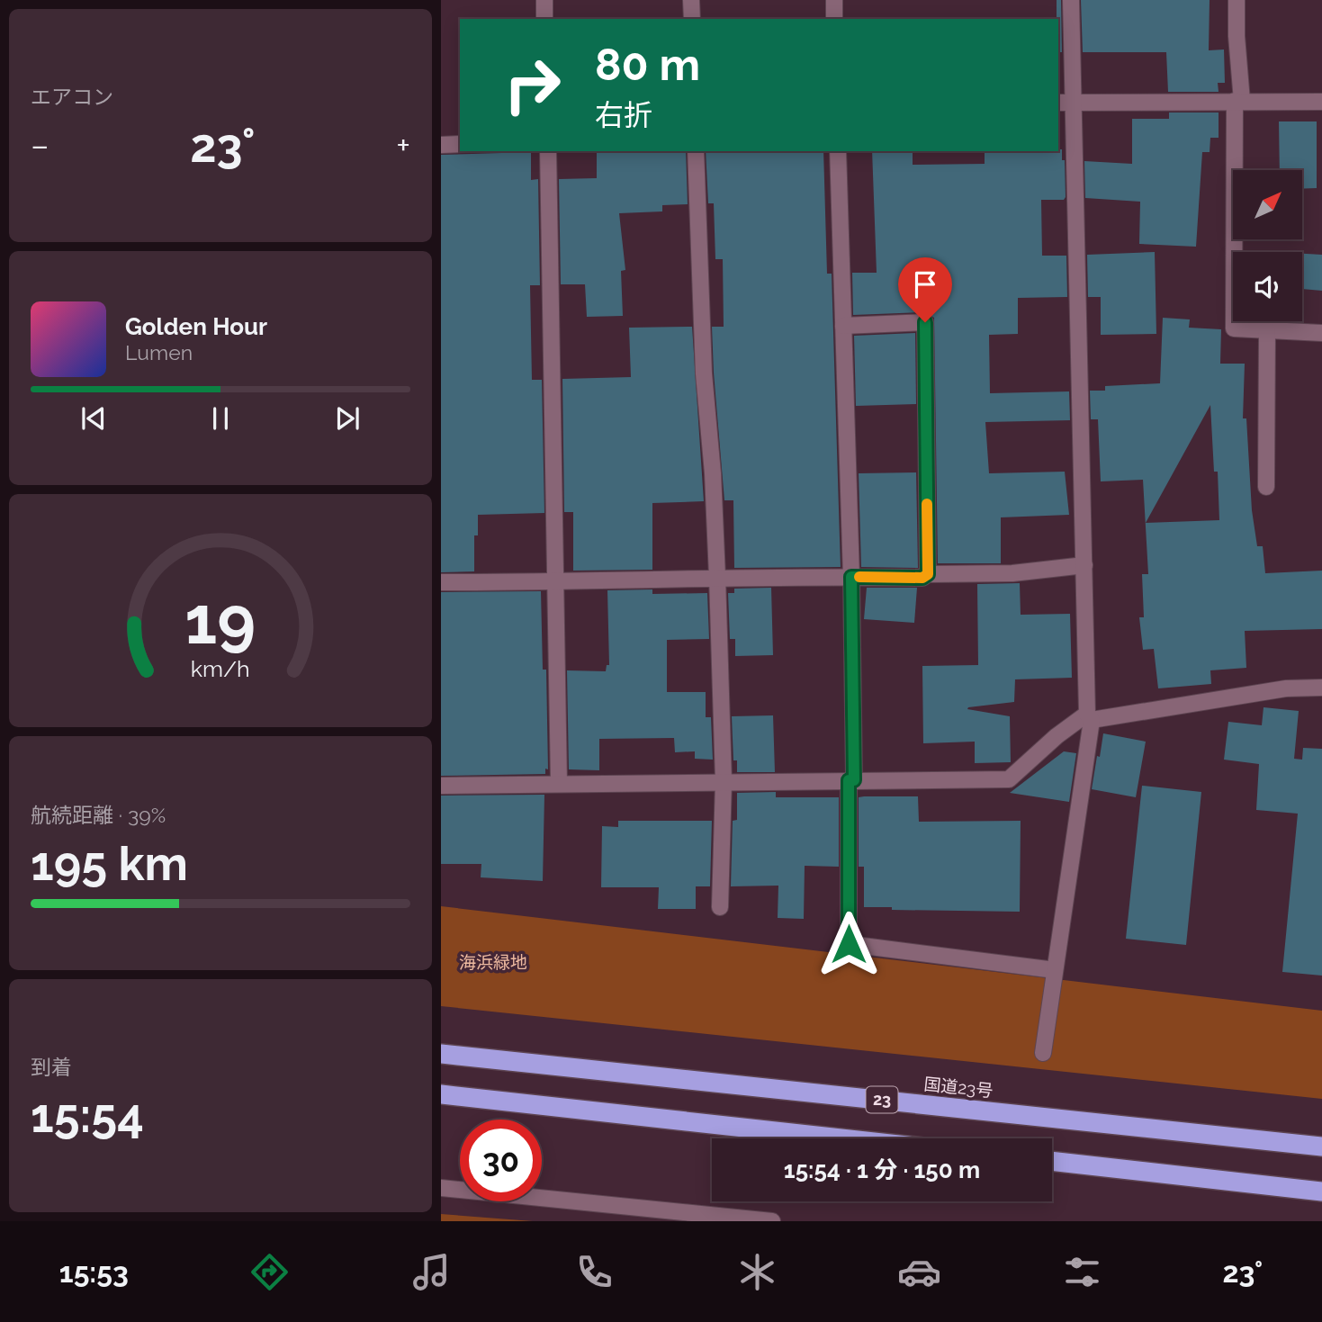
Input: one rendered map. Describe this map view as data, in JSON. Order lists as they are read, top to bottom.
{
  "streets": {
    "highway": ["国道23号", "23"]
  },
  "parks": ["海浜緑地"],
  "north": "top right",
  "page": {
    "tile": [
      "エアコン",
      ["航続距離 · 39%", "195 km"],
      ["到着", "15:54"]
    ],
    "turn": ["80 m", "右折"],
    "heat": ["−", "23°", "+"],
    "song": ["Golden Hour", "Lumen"],
    "limit": "30",
    "trip": "15:54 · 1 分 · 150 m",
    "tabs": ["15:53", "23°"],
    "gauge": ["19", "km/h"]
  }
}
